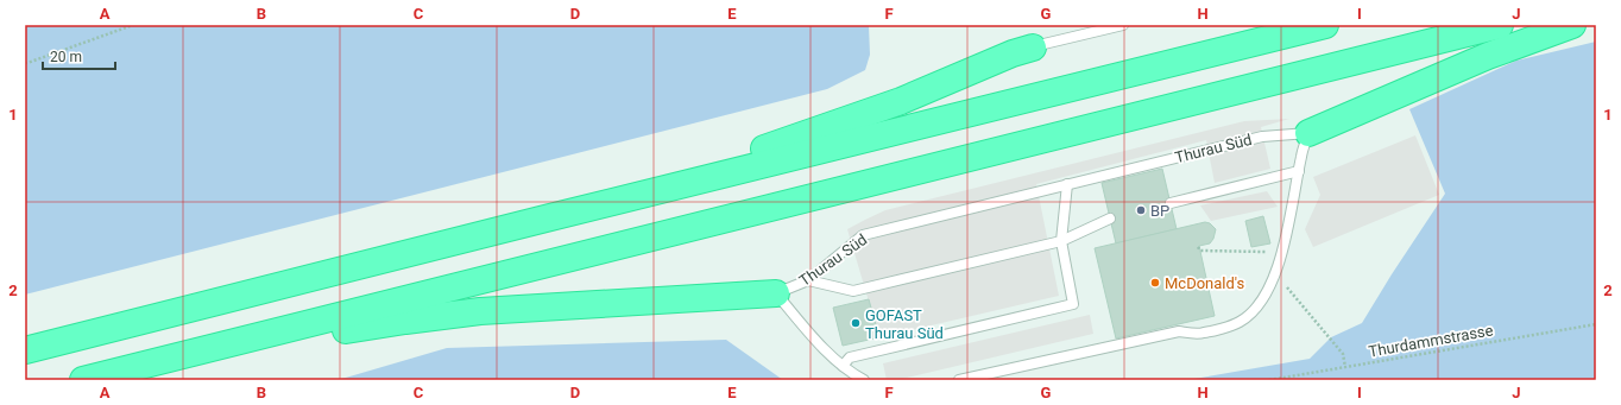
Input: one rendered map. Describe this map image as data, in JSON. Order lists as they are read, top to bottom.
{
  "streets": {
    "lane": ["Thurau Süd"],
    "path": ["Thurdammstrasse"]
  },
  "places": ["BP", "McDonald's", "GOFAST Thurau Süd"],
  "scale_bar": "20 m",
  "grid": {
    "columns": [
      "A",
      "B",
      "C",
      "D",
      "E",
      "F",
      "G",
      "H",
      "I",
      "J"
    ],
    "rows": ["1", "2"]
  }
}
